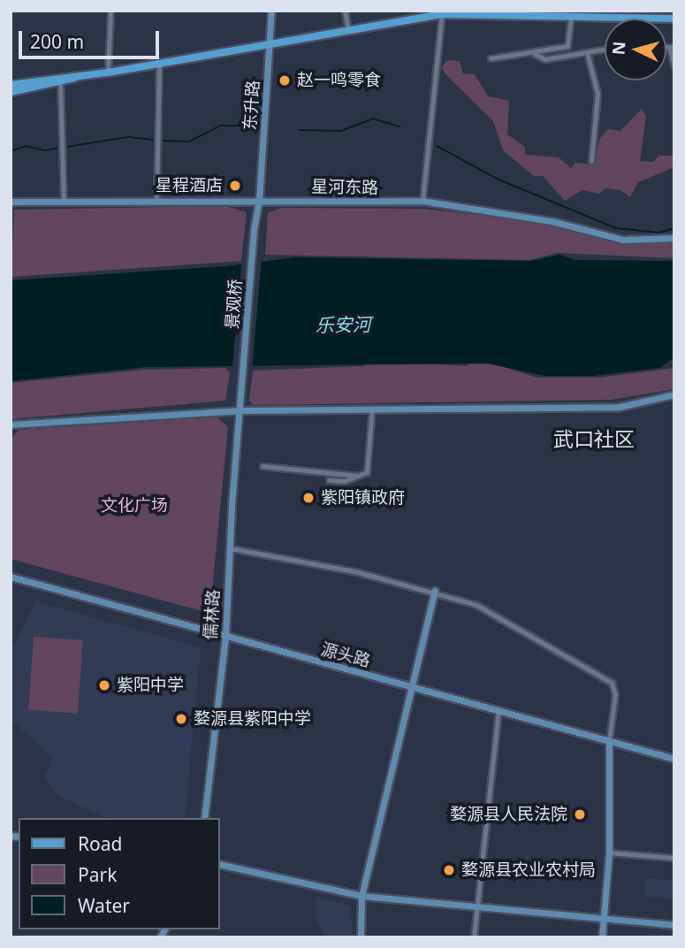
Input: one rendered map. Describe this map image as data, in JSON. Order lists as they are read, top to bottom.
{
  "streets": {
    "street": [
      "东升路",
      "星河东路",
      "景观桥",
      "儒林路",
      "源头路"
    ]
  },
  "crossings": [
    ["东升路", "星河东路"],
    ["东升路", "景观桥"],
    ["星河东路", "景观桥"],
    ["景观桥", "儒林路"],
    ["儒林路", "源头路"]
  ],
  "districts": ["武口社区"],
  "water": ["乐安河"],
  "parks": ["文化广场"],
  "places": [
    "赵一鸣零食",
    "星程酒店",
    "紫阳镇政府",
    "紫阳中学",
    "婺源县紫阳中学",
    "婺源县人民法院",
    "婺源县农业农村局"
  ],
  "legend": ["Road", "Park", "Water"],
  "scale_bar": "200 m",
  "north": "left"
}
